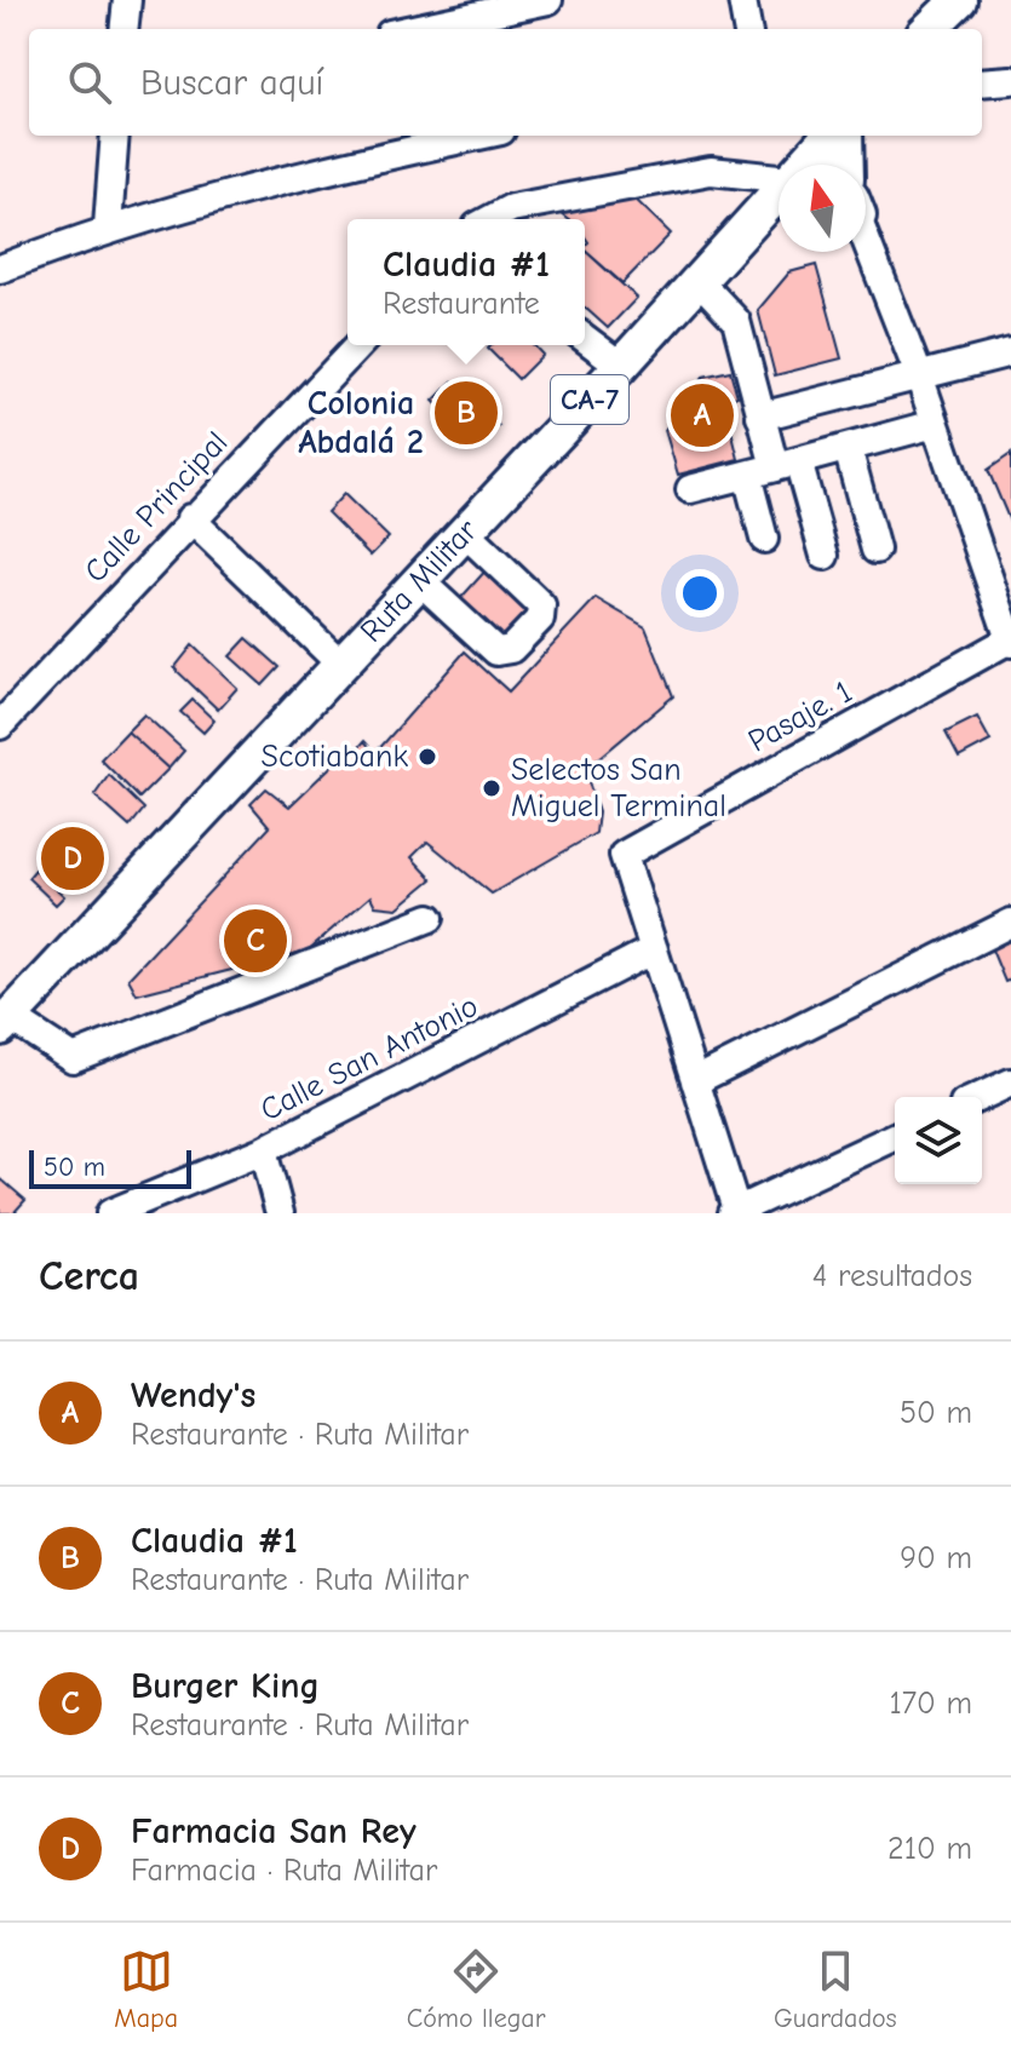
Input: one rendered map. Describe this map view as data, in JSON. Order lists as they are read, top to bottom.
{
  "streets": {
    "main road": ["CA-7", "Ruta Militar"],
    "street": ["Calle Principal", "Pasaje. 1", "Calle San Antonio"]
  },
  "crossings": [
    ["Pasaje. 1", "Calle San Antonio"]
  ],
  "districts": ["Colonia Abdalá 2"],
  "places": ["Scotiabank", "Selectos San Miguel Terminal"],
  "scale_bar": "50 m",
  "north": "top",
  "page": {
    "search": "Buscar aquí",
    "popup": ["Claudia #1", "Restaurante"],
    "pins": [
      "B",
      "A",
      "D",
      "C"
    ],
    "scale": "50 m",
    "heading": ["Cerca", "4 resultados"],
    "list": [
      {
        "mark": "A",
        "name": "Wendy's",
        "note": "Restaurante · Ruta Militar",
        "value": "50 m"
      },
      {
        "mark": "B",
        "name": "Claudia #1",
        "note": "Restaurante · Ruta Militar",
        "value": "90 m"
      },
      {
        "mark": "C",
        "name": "Burger King",
        "note": "Restaurante · Ruta Militar",
        "value": "170 m"
      },
      {
        "mark": "D",
        "name": "Farmacia San Rey",
        "note": "Farmacia · Ruta Militar",
        "value": "210 m"
      }
    ],
    "nav": ["Mapa", "Cómo llegar", "Guardados"]
  }
}
